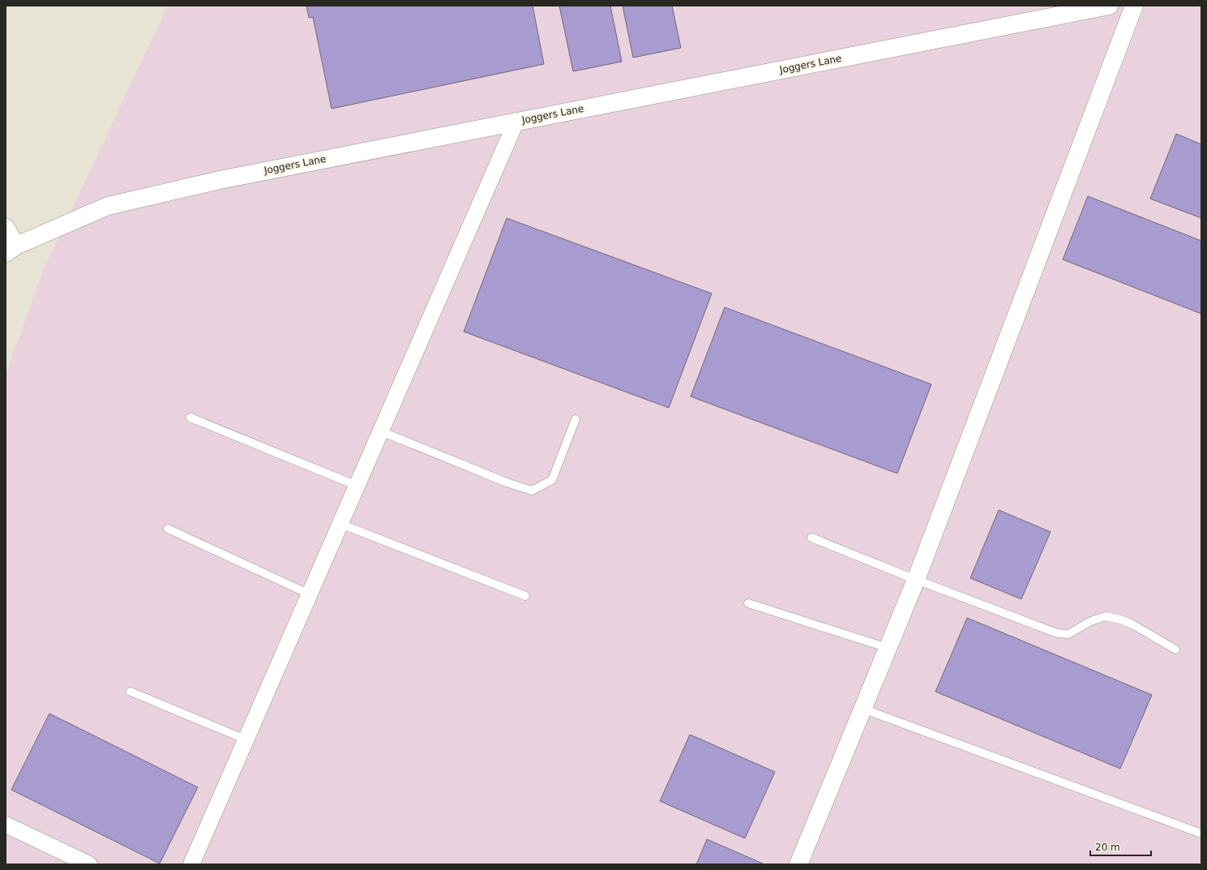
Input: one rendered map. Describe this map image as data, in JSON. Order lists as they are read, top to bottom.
{
  "streets": {
    "street": ["Joggers Lane"]
  },
  "scale_bar": "20 m"
}
